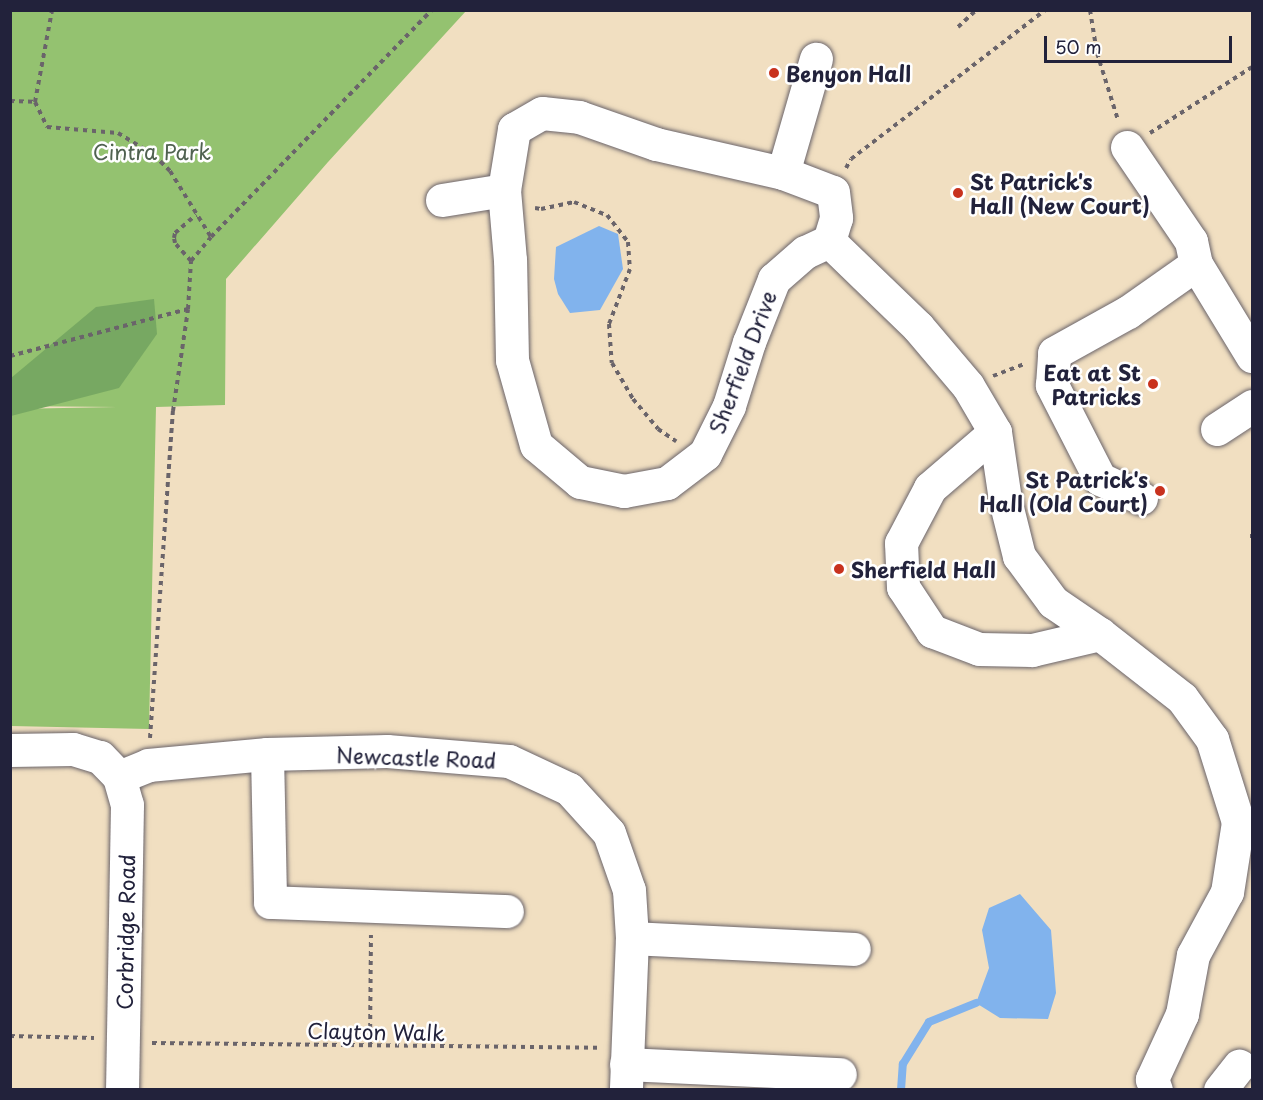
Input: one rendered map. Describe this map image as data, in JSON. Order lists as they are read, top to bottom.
{
  "streets": {
    "street": ["Sherfield Drive", "Newcastle Road", "Corbridge Road"],
    "path": ["Clayton Walk"]
  },
  "crossings": [
    ["Newcastle Road", "Corbridge Road"],
    ["Newcastle Road", "Clayton Walk"],
    ["Corbridge Road", "Clayton Walk"]
  ],
  "parks": ["Cintra Park"],
  "places": [
    "Benyon Hall",
    "St Patrick's Hall (New Court)",
    "Eat at St Patricks",
    "St Patrick's Hall (Old Court)",
    "Sherfield Hall"
  ],
  "scale_bar": "50 m"
}
